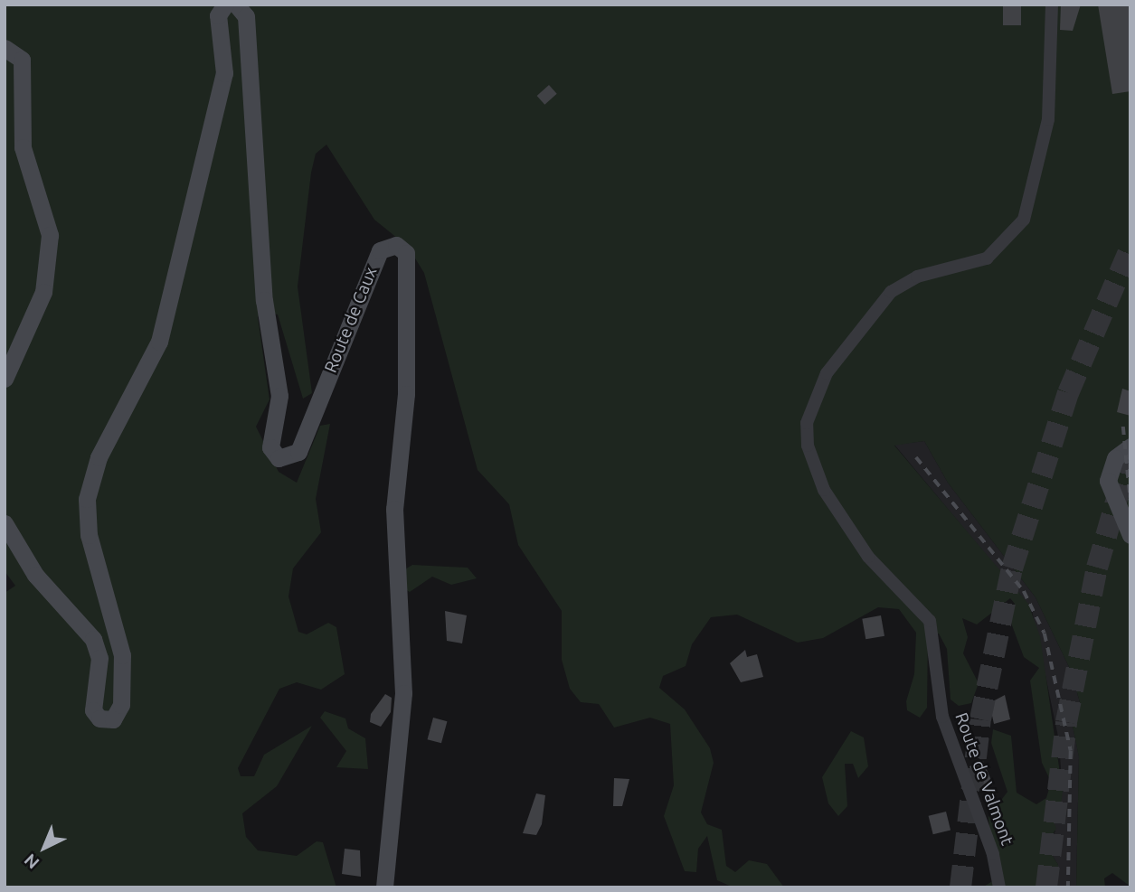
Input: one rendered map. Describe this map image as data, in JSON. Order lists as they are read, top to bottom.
{
  "streets": {
    "street": ["Route de Caux", "Route de Valmont"]
  },
  "north": "bottom left"
}
